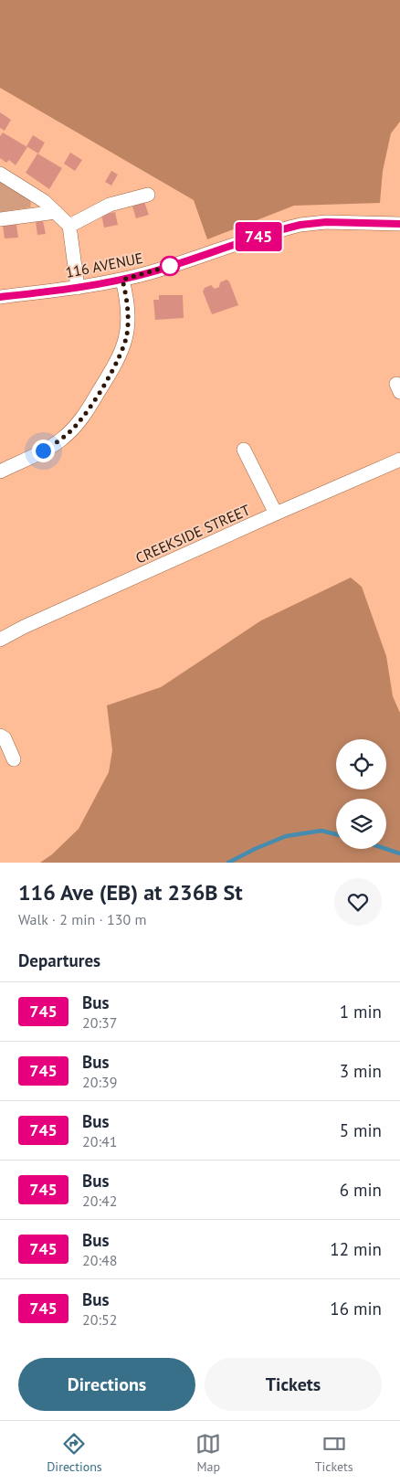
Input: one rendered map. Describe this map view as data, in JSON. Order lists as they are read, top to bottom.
{
  "streets": {
    "street": ["116 AVENUE", "CREEKSIDE STREET"]
  },
  "lines": ["bus line 745"],
  "page": {
    "on_map": "745",
    "heading": [
      ["116 Ave (EB) at 236B St", "Walk · 2 min · 130 m"],
      "Departures"
    ],
    "list": [
      {
        "mark": "745",
        "name": "Bus",
        "note": "20:37",
        "value": "1 min"
      },
      {
        "mark": "745",
        "name": "Bus",
        "note": "20:39",
        "value": "3 min"
      },
      {
        "mark": "745",
        "name": "Bus",
        "note": "20:41",
        "value": "5 min"
      },
      {
        "mark": "745",
        "name": "Bus",
        "note": "20:42",
        "value": "6 min"
      },
      {
        "mark": "745",
        "name": "Bus",
        "note": "20:48",
        "value": "12 min"
      },
      {
        "mark": "745",
        "name": "Bus",
        "note": "20:52",
        "value": "16 min"
      }
    ],
    "buttons": ["Directions", "Tickets"],
    "tabs": ["Directions", "Map", "Tickets"]
  }
}
